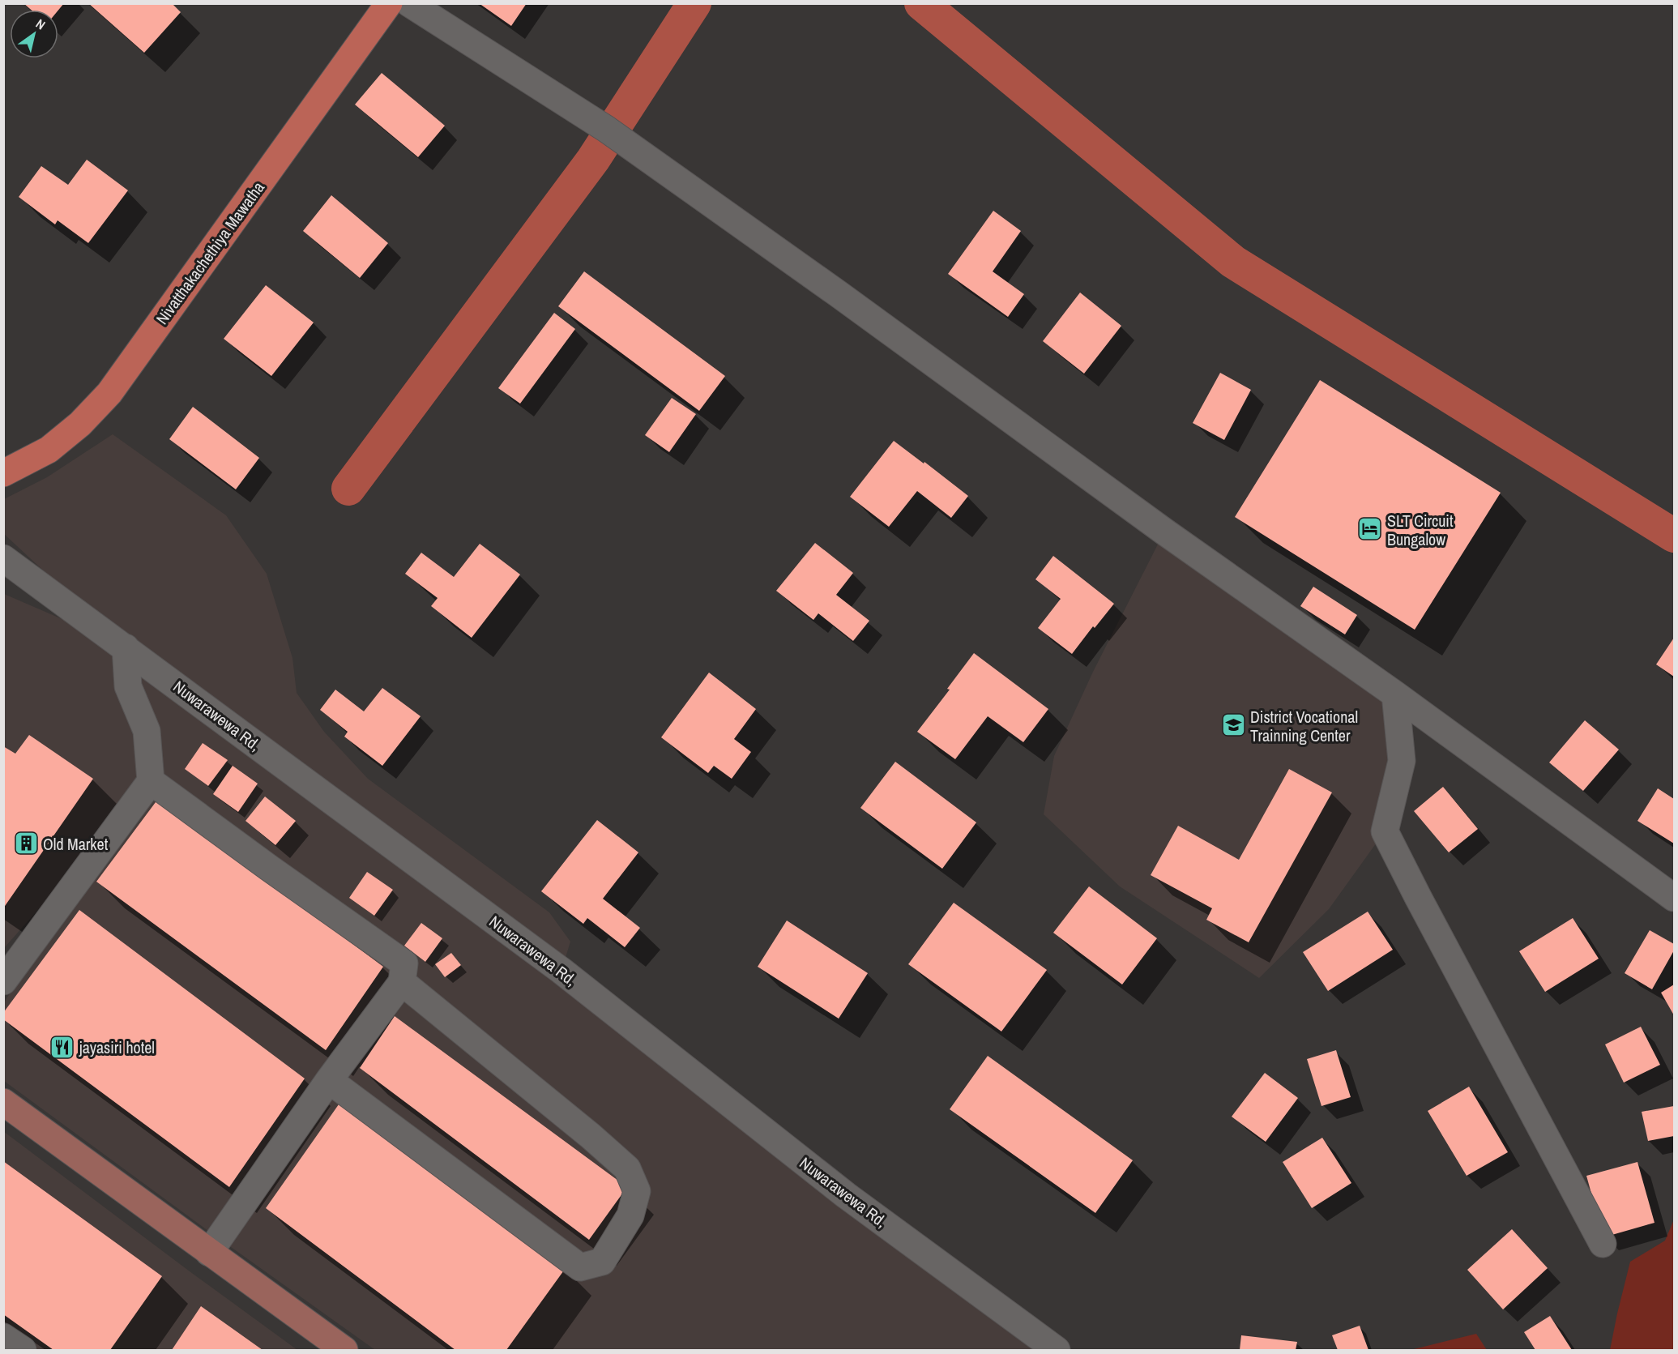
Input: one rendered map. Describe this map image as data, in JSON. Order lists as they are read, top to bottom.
{
  "streets": {
    "highway": ["Nivatthakachethiya Mawatha"],
    "street": ["Nuwarawewa Rd,"]
  },
  "places": {
    "hotel": ["SLT Circuit Bungalow"],
    "school or university": ["District Vocational Trainning Center"],
    "building": ["Old Market"],
    "restaurant": ["jayasiri hotel"]
  },
  "north": "top right"
}
